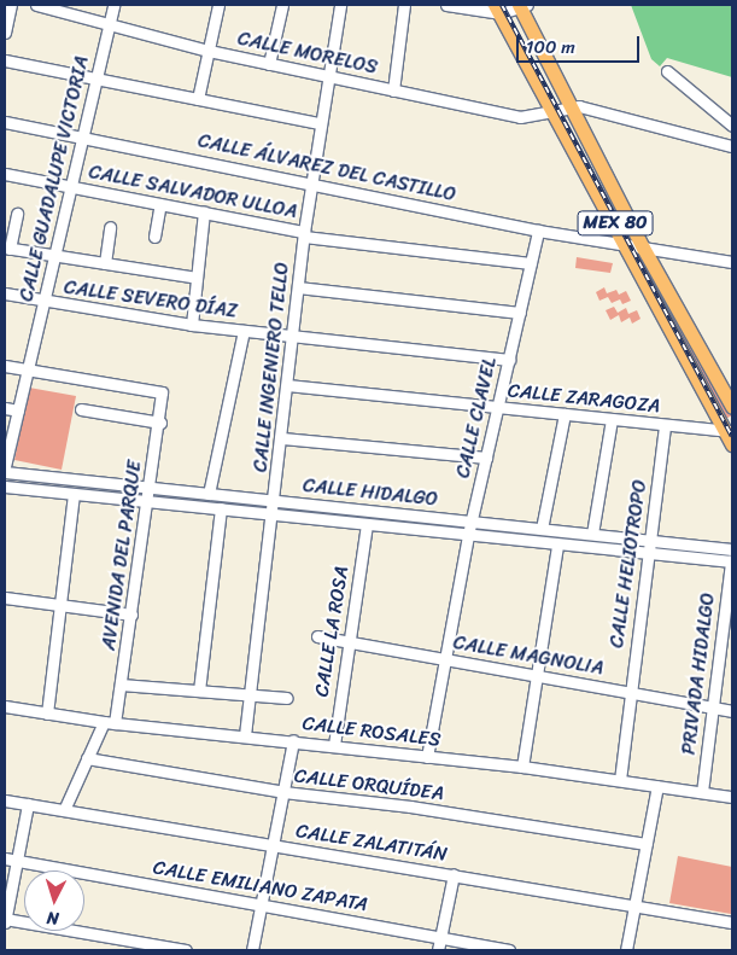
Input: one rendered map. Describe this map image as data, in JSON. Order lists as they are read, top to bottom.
{
  "streets": {
    "main road": ["MEX 80"],
    "street": [
      "CALLE MORELOS",
      "CALLE ÁLVAREZ DEL CASTILLO",
      "CALLE GUADALUPE VICTORIA",
      "CALLE SALVADOR ULLOA",
      "CALLE SEVERO DÍAZ",
      "CALLE INGENIERO TELLO",
      "CALLE ZARAGOZA",
      "CALLE CLAVEL",
      "CALLE HIDALGO",
      "AVENIDA DEL PARQUE",
      "CALLE HELIOTROPO",
      "CALLE LA ROSA",
      "CALLE MAGNOLIA",
      "PRIVADA HIDALGO",
      "CALLE ROSALES",
      "CALLE ORQUÍDEA",
      "CALLE ZALATITÁN",
      "CALLE EMILIANO ZAPATA"
    ]
  },
  "crossings": [
    ["CALLE MORELOS", "CALLE GUADALUPE VICTORIA"],
    ["CALLE MORELOS", "MEX 80"],
    ["CALLE MORELOS", "CALLE INGENIERO TELLO"],
    ["CALLE ÁLVAREZ DEL CASTILLO", "CALLE GUADALUPE VICTORIA"],
    ["CALLE ÁLVAREZ DEL CASTILLO", "MEX 80"],
    ["CALLE ÁLVAREZ DEL CASTILLO", "CALLE INGENIERO TELLO"],
    ["CALLE ÁLVAREZ DEL CASTILLO", "CALLE CLAVEL"],
    ["CALLE GUADALUPE VICTORIA", "CALLE SALVADOR ULLOA"],
    ["CALLE GUADALUPE VICTORIA", "CALLE SEVERO DÍAZ"],
    ["CALLE GUADALUPE VICTORIA", "AVENIDA DEL PARQUE"],
    ["CALLE SALVADOR ULLOA", "CALLE INGENIERO TELLO"],
    ["CALLE SALVADOR ULLOA", "CALLE CLAVEL"],
    ["MEX 80", "CALLE ZARAGOZA"],
    ["CALLE SEVERO DÍAZ", "CALLE INGENIERO TELLO"],
    ["CALLE SEVERO DÍAZ", "CALLE CLAVEL"],
    ["CALLE INGENIERO TELLO", "CALLE ZARAGOZA"],
    ["CALLE INGENIERO TELLO", "CALLE HIDALGO"],
    ["CALLE INGENIERO TELLO", "CALLE ROSALES"],
    ["CALLE ZARAGOZA", "CALLE CLAVEL"],
    ["CALLE ZARAGOZA", "CALLE HELIOTROPO"],
    ["CALLE CLAVEL", "CALLE HIDALGO"],
    ["CALLE CLAVEL", "CALLE MAGNOLIA"],
    ["CALLE CLAVEL", "CALLE ROSALES"],
    ["CALLE HIDALGO", "AVENIDA DEL PARQUE"],
    ["CALLE HIDALGO", "CALLE HELIOTROPO"],
    ["CALLE HIDALGO", "CALLE LA ROSA"],
    ["CALLE HIDALGO", "PRIVADA HIDALGO"],
    ["AVENIDA DEL PARQUE", "CALLE ROSALES"],
    ["AVENIDA DEL PARQUE", "CALLE ORQUÍDEA"],
    ["AVENIDA DEL PARQUE", "CALLE ZALATITÁN"],
    ["CALLE HELIOTROPO", "CALLE MAGNOLIA"],
    ["CALLE HELIOTROPO", "CALLE ROSALES"],
    ["CALLE LA ROSA", "CALLE MAGNOLIA"],
    ["CALLE LA ROSA", "CALLE ROSALES"],
    ["CALLE MAGNOLIA", "PRIVADA HIDALGO"],
    ["PRIVADA HIDALGO", "CALLE ROSALES"]
  ],
  "scale_bar": "100 m",
  "north": "bottom"
}
